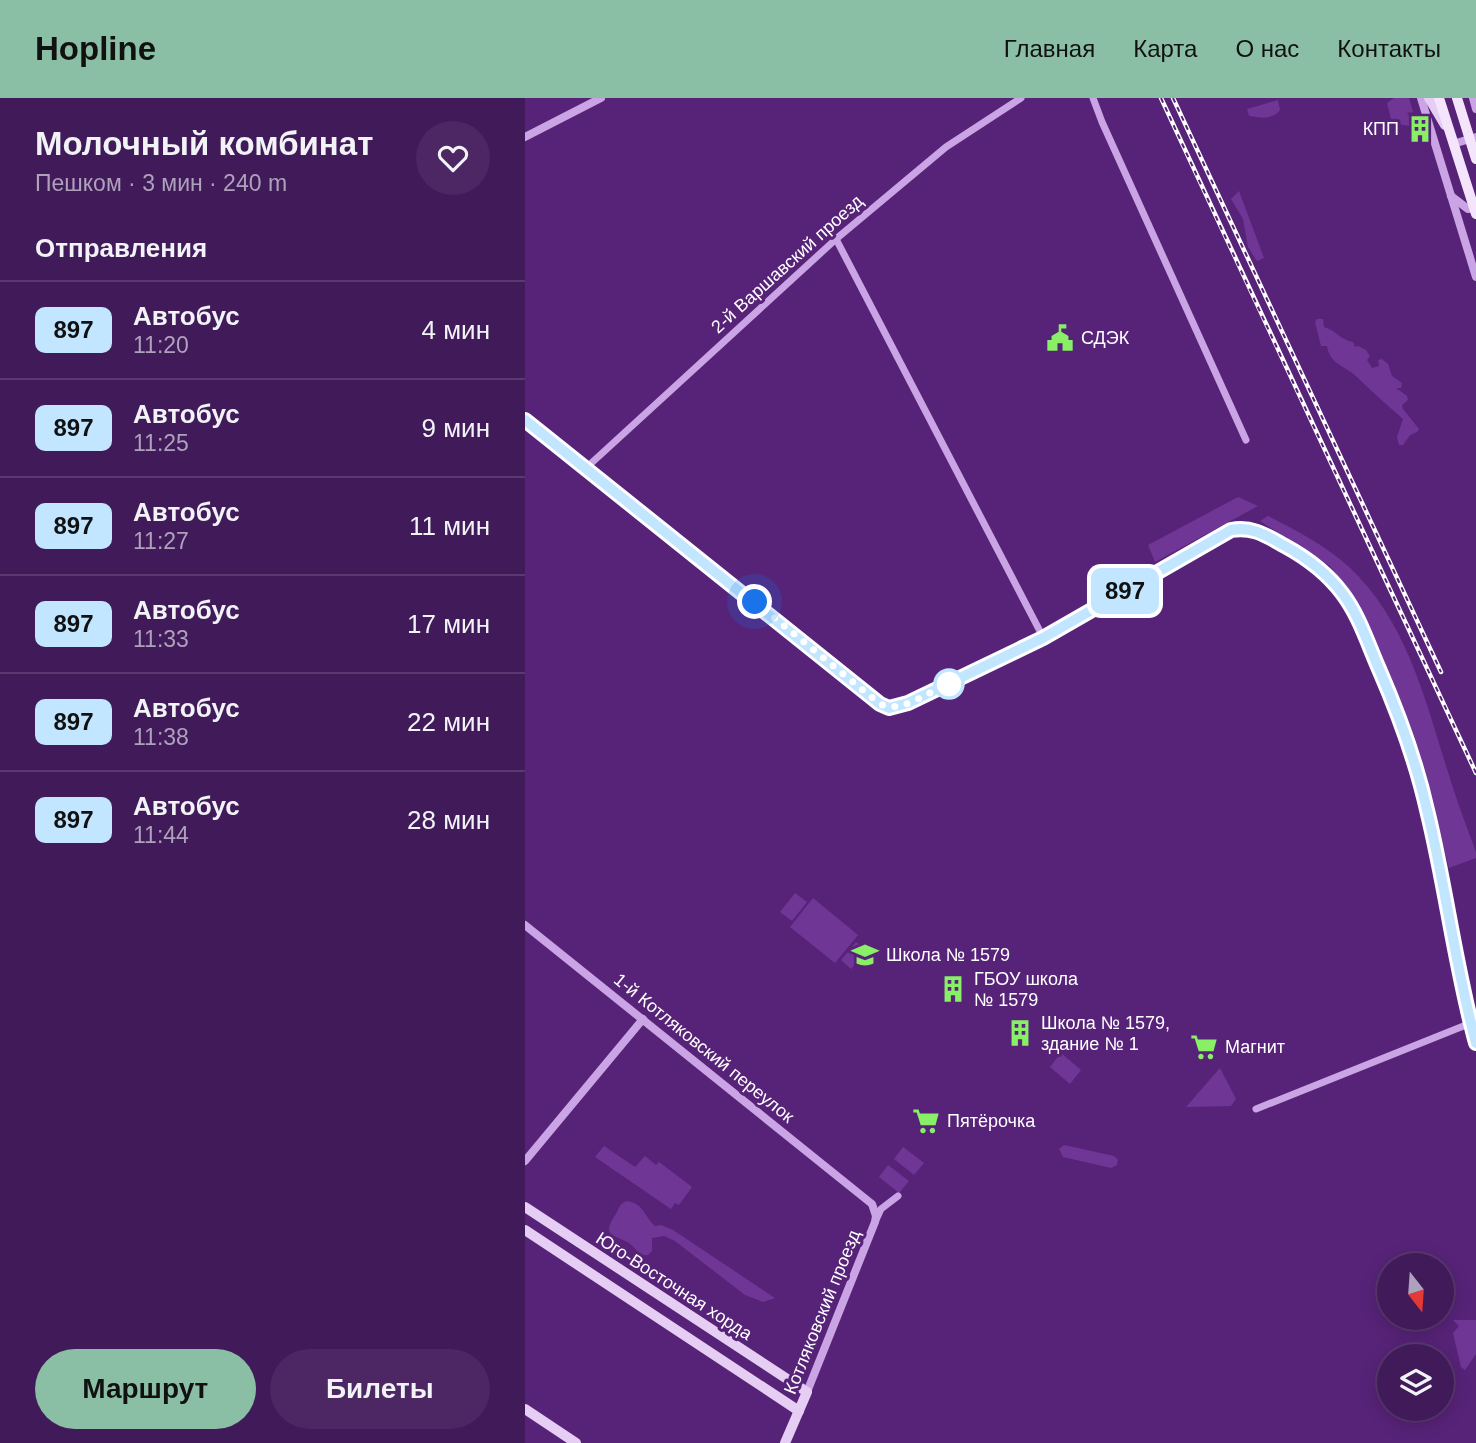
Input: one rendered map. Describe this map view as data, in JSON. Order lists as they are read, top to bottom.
{
  "streets": {
    "main road": ["Юго-Восточная хорда", "Котляковский проезд"],
    "street": ["2-й Варшавский проезд", "1-й Котляковский переулок"]
  },
  "crossings": [
    ["1-й Котляковский переулок", "Котляковский проезд"],
    ["Юго-Восточная хорда", "Котляковский проезд"]
  ],
  "places": {
    "building": ["КПП", "ГБОУ школа № 1579", "Школа № 1579, здание № 1"],
    "public building": ["СДЭК"],
    "school or university": ["Школа № 1579"],
    "supermarket": ["Магнит", "Пятёрочка"]
  },
  "lines": ["bus line 897"],
  "north": "bottom",
  "page": {
    "header": "Hopline",
    "nav": [
      "Главная",
      "Карта",
      "О нас",
      "Контакты"
    ],
    "heading": [
      ["Молочный комбинат", "Пешком · 3 мин · 240 m"],
      "Отправления"
    ],
    "on_map": "897",
    "list": [
      {
        "mark": "897",
        "name": "Автобус",
        "note": "11:20",
        "value": "4 мин"
      },
      {
        "mark": "897",
        "name": "Автобус",
        "note": "11:25",
        "value": "9 мин"
      },
      {
        "mark": "897",
        "name": "Автобус",
        "note": "11:27",
        "value": "11 мин"
      },
      {
        "mark": "897",
        "name": "Автобус",
        "note": "11:33",
        "value": "17 мин"
      },
      {
        "mark": "897",
        "name": "Автобус",
        "note": "11:38",
        "value": "22 мин"
      },
      {
        "mark": "897",
        "name": "Автобус",
        "note": "11:44",
        "value": "28 мин"
      }
    ],
    "buttons": ["Маршрут", "Билеты"]
  }
}
